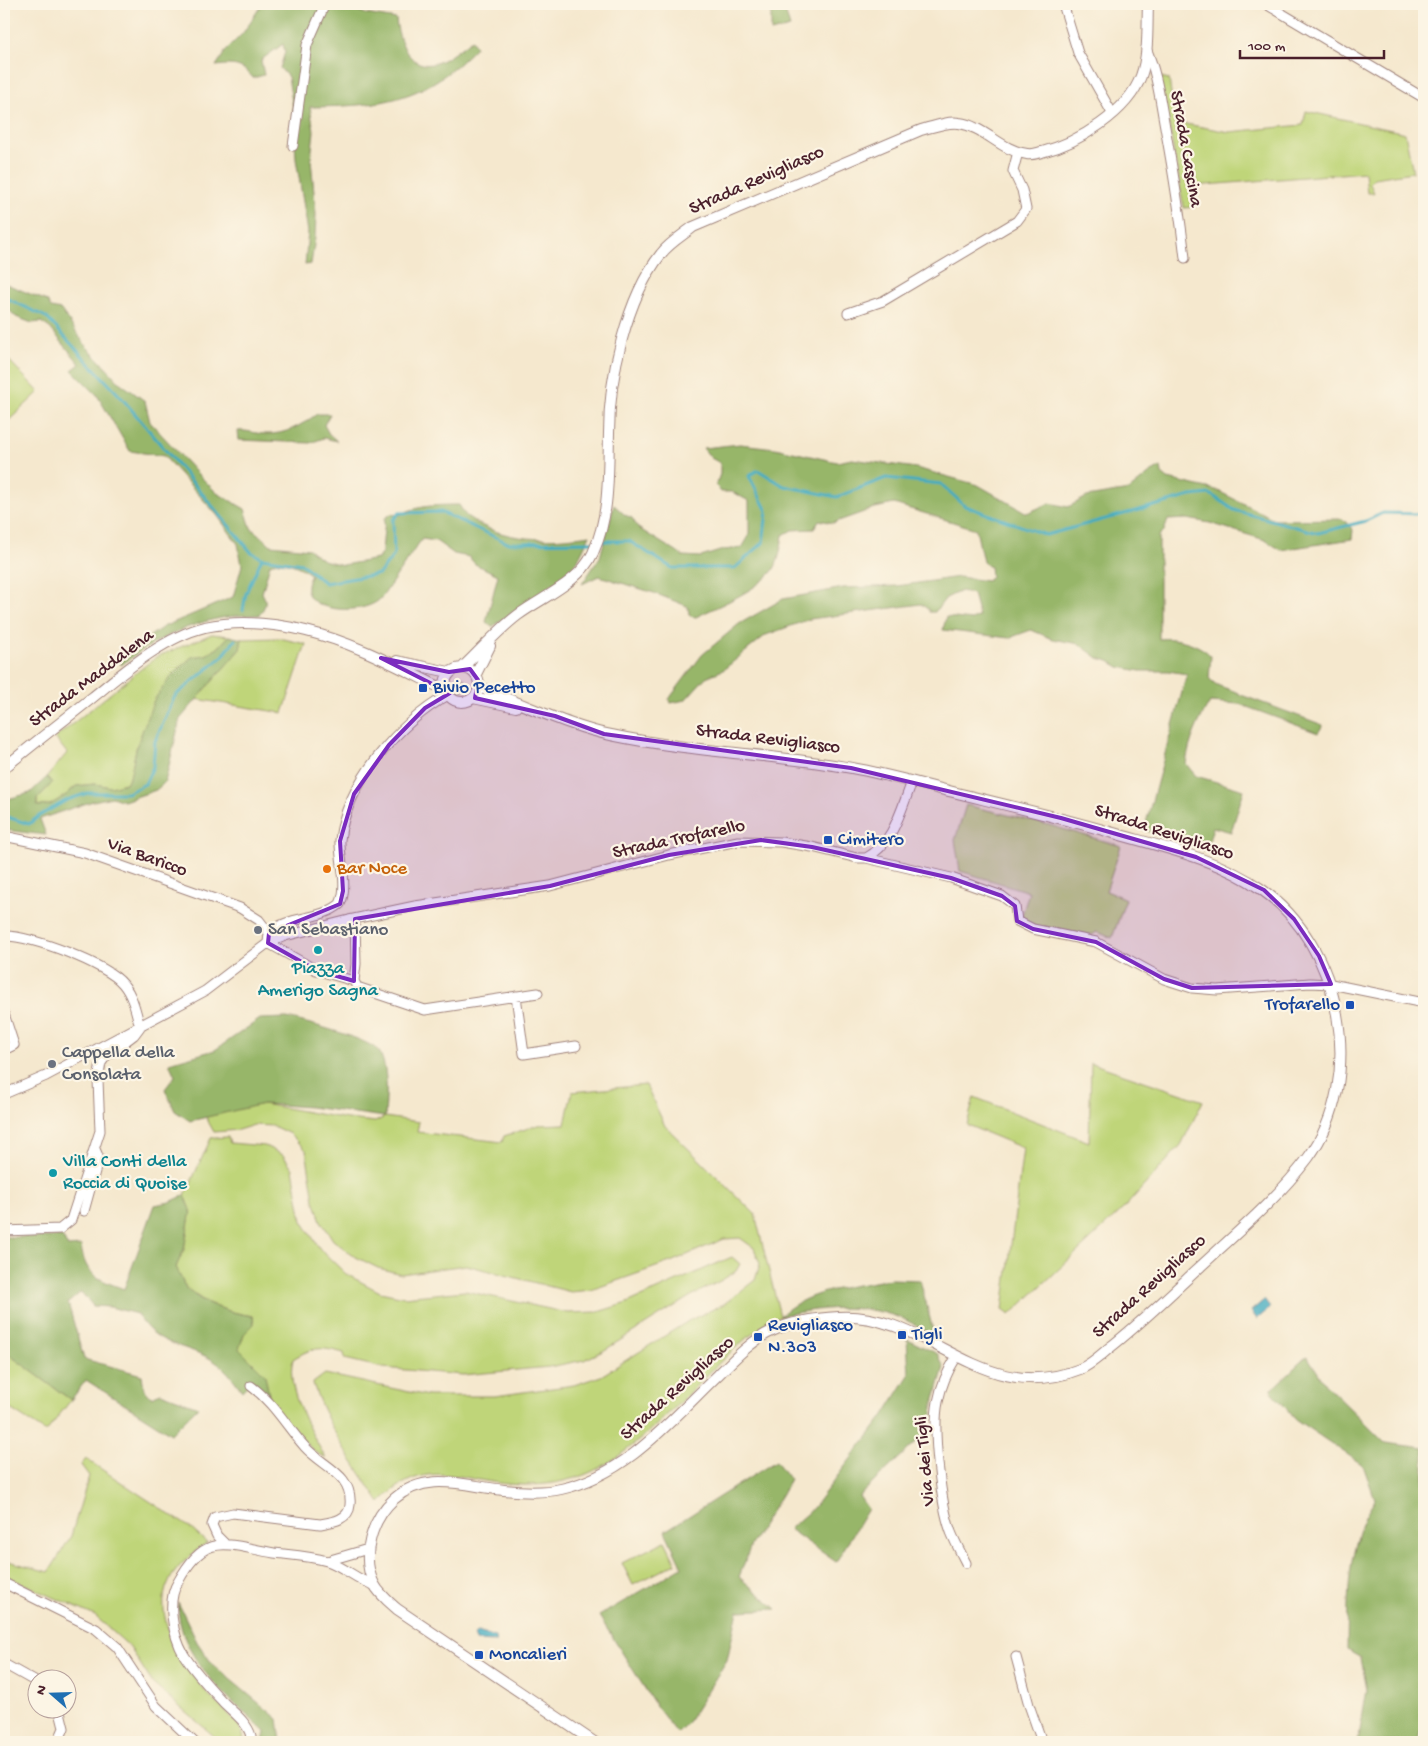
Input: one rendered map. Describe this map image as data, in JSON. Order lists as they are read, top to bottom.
{
  "streets": {
    "street": [
      "Strada Cascina",
      "Strada Revigliasco",
      "Strada Maddalena",
      "Strada Trofarello",
      "Via Baricco",
      "Via dei Tigli"
    ]
  },
  "crossings": [
    ["Strada Cascina", "Strada Revigliasco"],
    ["Strada Revigliasco", "Strada Maddalena"],
    ["Strada Revigliasco", "Strada Trofarello"],
    ["Strada Revigliasco", "Via dei Tigli"]
  ],
  "places": {
    "transit": [
      "Bivio Pecetto",
      "Cimitero",
      "Trofarello",
      "Tigli",
      "Revigliasco N.303",
      "Moncalieri"
    ],
    "other": [
      "Bar Noce",
      "San Sebastiano",
      "Piazza Amerigo Sagna",
      "Cappella della Consolata",
      "Villa Conti della Roccia di Quoise"
    ]
  },
  "scale_bar": "100 m",
  "north": "left"
}
